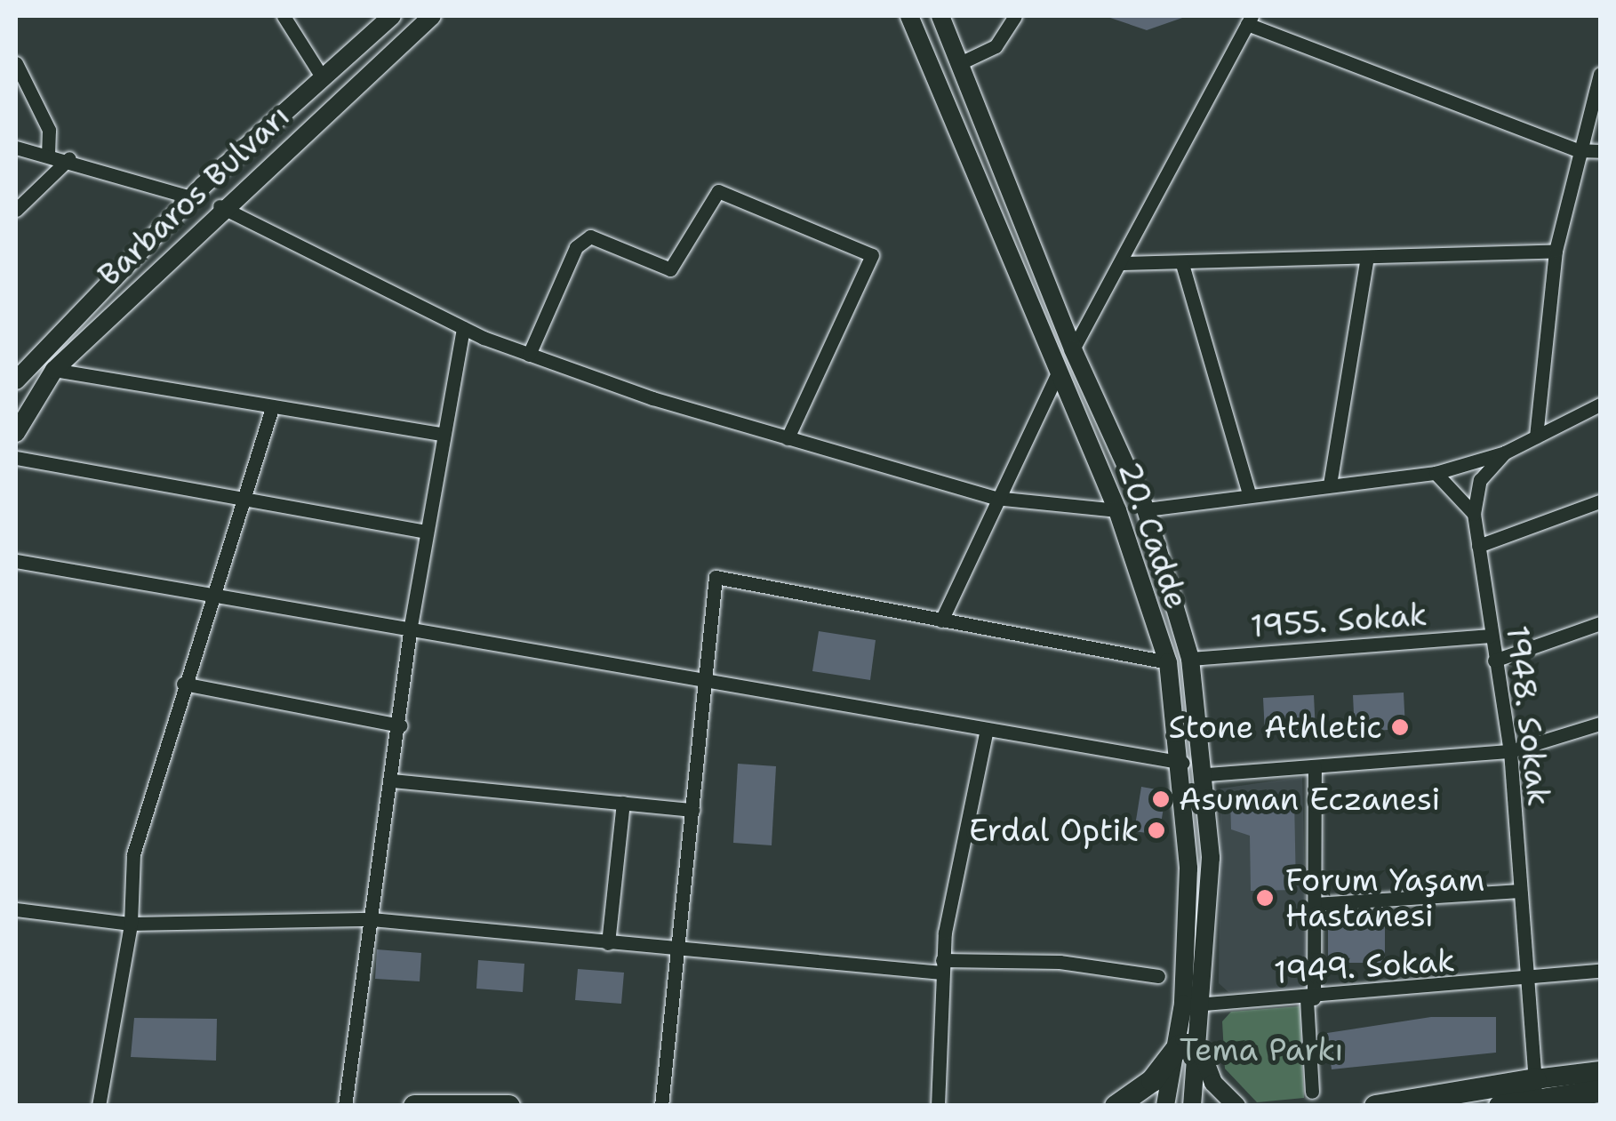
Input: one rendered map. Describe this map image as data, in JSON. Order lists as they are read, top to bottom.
{
  "streets": {
    "street": [
      "Barbaros Bulvarı",
      "20. Cadde",
      "1955. Sokak",
      "1948. Sokak",
      "1949. Sokak"
    ]
  },
  "crossings": [
    ["20. Cadde", "1955. Sokak"],
    ["20. Cadde", "1949. Sokak"],
    ["1955. Sokak", "1948. Sokak"],
    ["1948. Sokak", "1949. Sokak"]
  ],
  "parks": ["Tema Parkı"],
  "places": [
    "Stone Athletic",
    "Asuman Eczanesi",
    "Erdal Optik",
    "Forum Yaşam Hastanesi"
  ]
}
